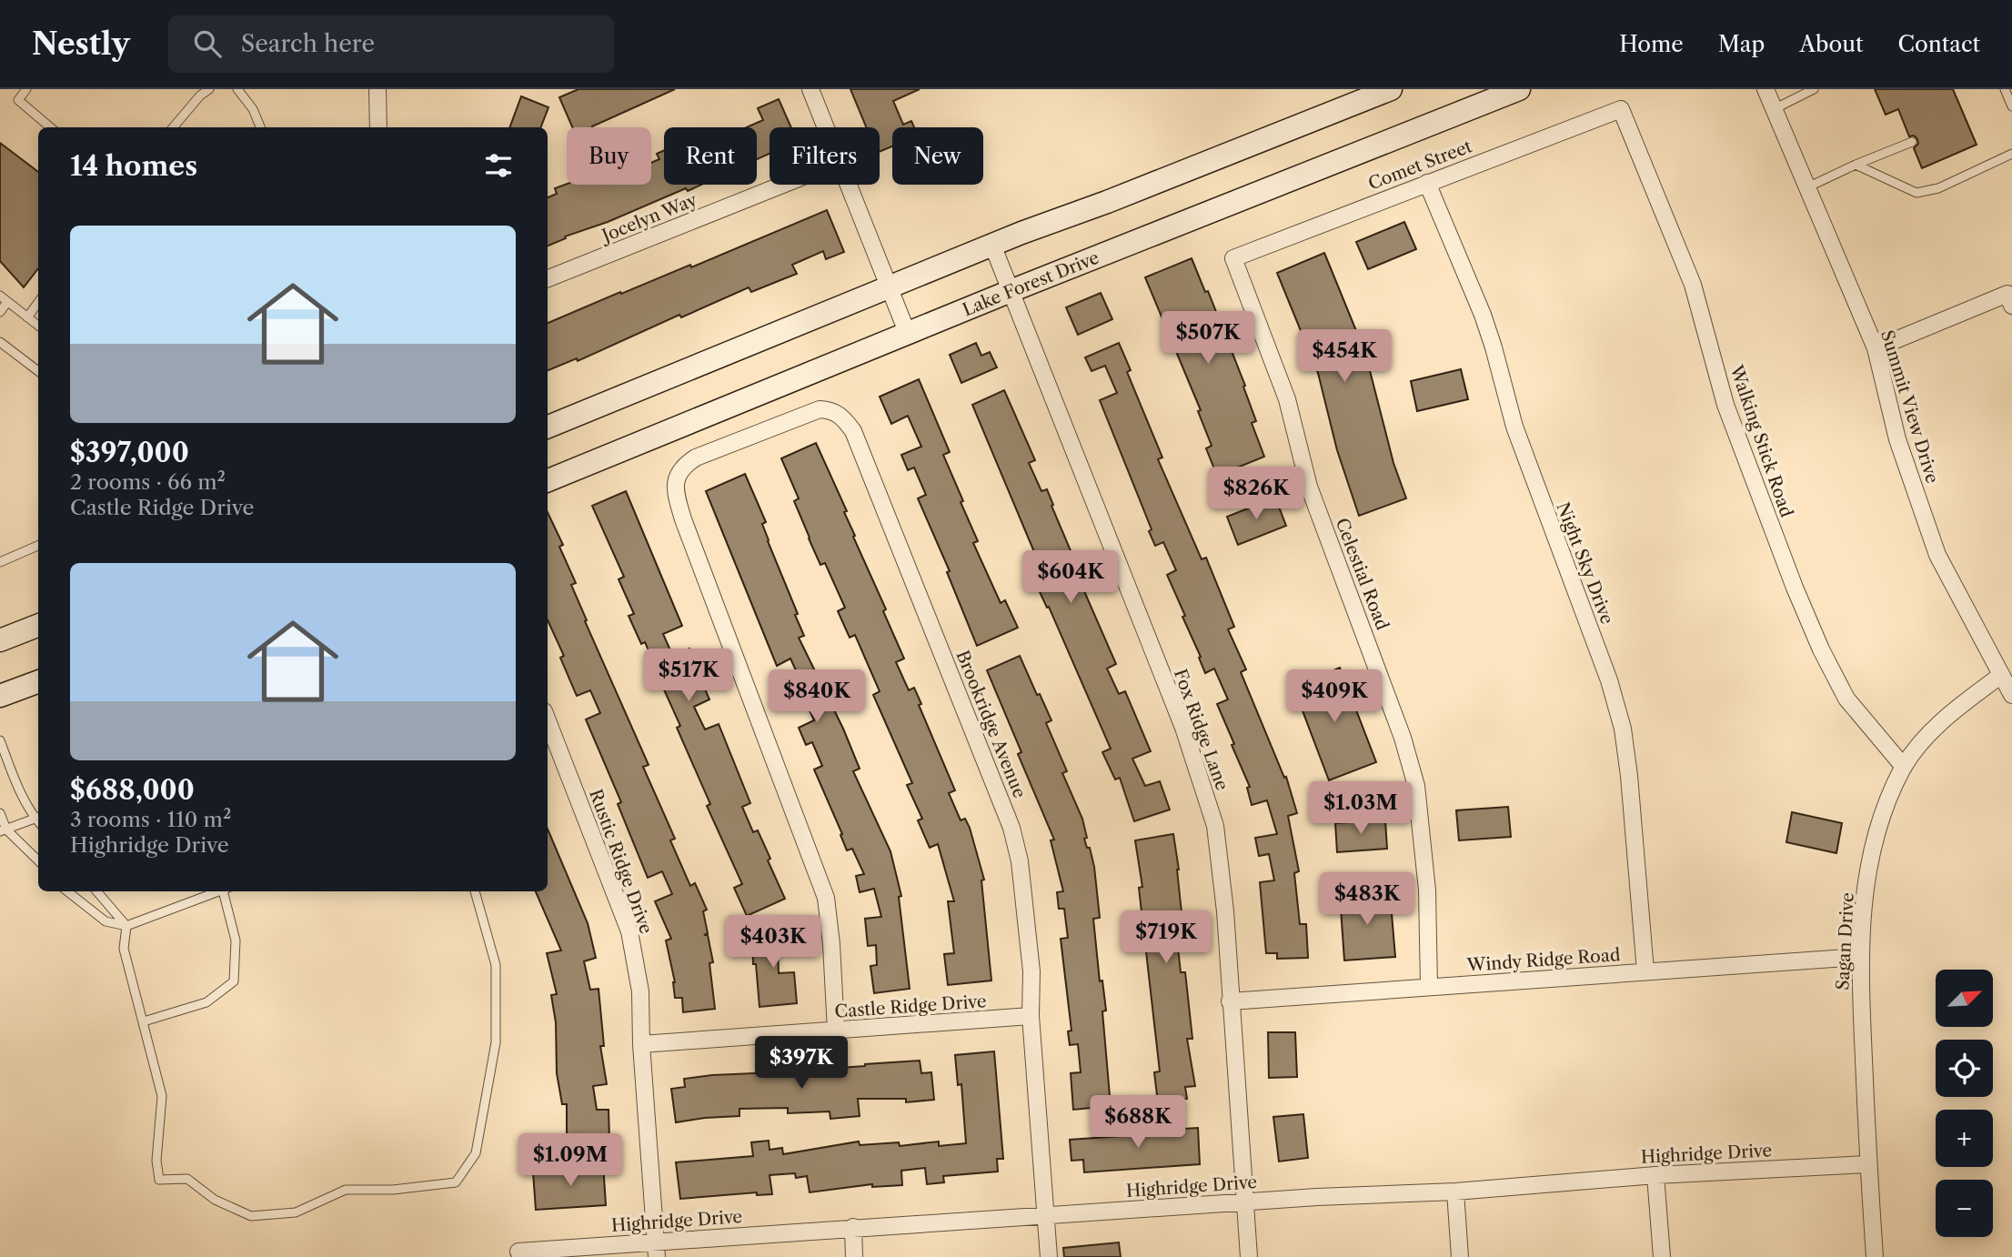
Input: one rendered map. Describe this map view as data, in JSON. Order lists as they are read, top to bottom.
{
  "streets": {
    "main road": ["Lake Forest Drive"],
    "street": [
      "Comet Street",
      "Jocelyn Way",
      "Summit View Drive",
      "Walking Stick Road",
      "Night Sky Drive",
      "Celestial Road",
      "Brookridge Avenue",
      "Fox Ridge Lane",
      "Rustic Ridge Drive",
      "Sagan Drive",
      "Windy Ridge Road",
      "Castle Ridge Drive",
      "Highridge Drive"
    ]
  },
  "crossings": [
    ["Comet Street", "Walking Stick Road"],
    ["Comet Street", "Night Sky Drive"],
    ["Comet Street", "Celestial Road"],
    ["Lake Forest Drive", "Fox Ridge Lane"],
    ["Summit View Drive", "Sagan Drive"],
    ["Walking Stick Road", "Sagan Drive"],
    ["Night Sky Drive", "Windy Ridge Road"],
    ["Celestial Road", "Windy Ridge Road"],
    ["Brookridge Avenue", "Castle Ridge Drive"],
    ["Brookridge Avenue", "Highridge Drive"],
    ["Fox Ridge Lane", "Windy Ridge Road"],
    ["Fox Ridge Lane", "Highridge Drive"],
    ["Rustic Ridge Drive", "Castle Ridge Drive"],
    ["Rustic Ridge Drive", "Highridge Drive"],
    ["Sagan Drive", "Windy Ridge Road"],
    ["Sagan Drive", "Highridge Drive"]
  ],
  "north": "top right",
  "page": {
    "header": "Nestly",
    "search": "Search here",
    "nav": [
      "Home",
      "Map",
      "About",
      "Contact"
    ],
    "chip": [
      "Buy",
      "Rent",
      "Filters",
      "New"
    ],
    "heading": "14 homes",
    "list": [
      {
        "name": "$397,000",
        "note": "2 rooms · 66 m² · Castle Ridge Drive"
      },
      {
        "name": "$688,000",
        "note": "3 rooms · 110 m² · Highridge Drive"
      }
    ],
    "price": [
      "$507K",
      "$454K",
      "$826K",
      "$604K",
      "$517K",
      "$840K",
      "$409K",
      "$1.03M",
      "$483K",
      "$719K",
      "$403K",
      "$397K",
      "$688K",
      "$1.09M"
    ],
    "map_buttons": ["+", "−"]
  }
}
